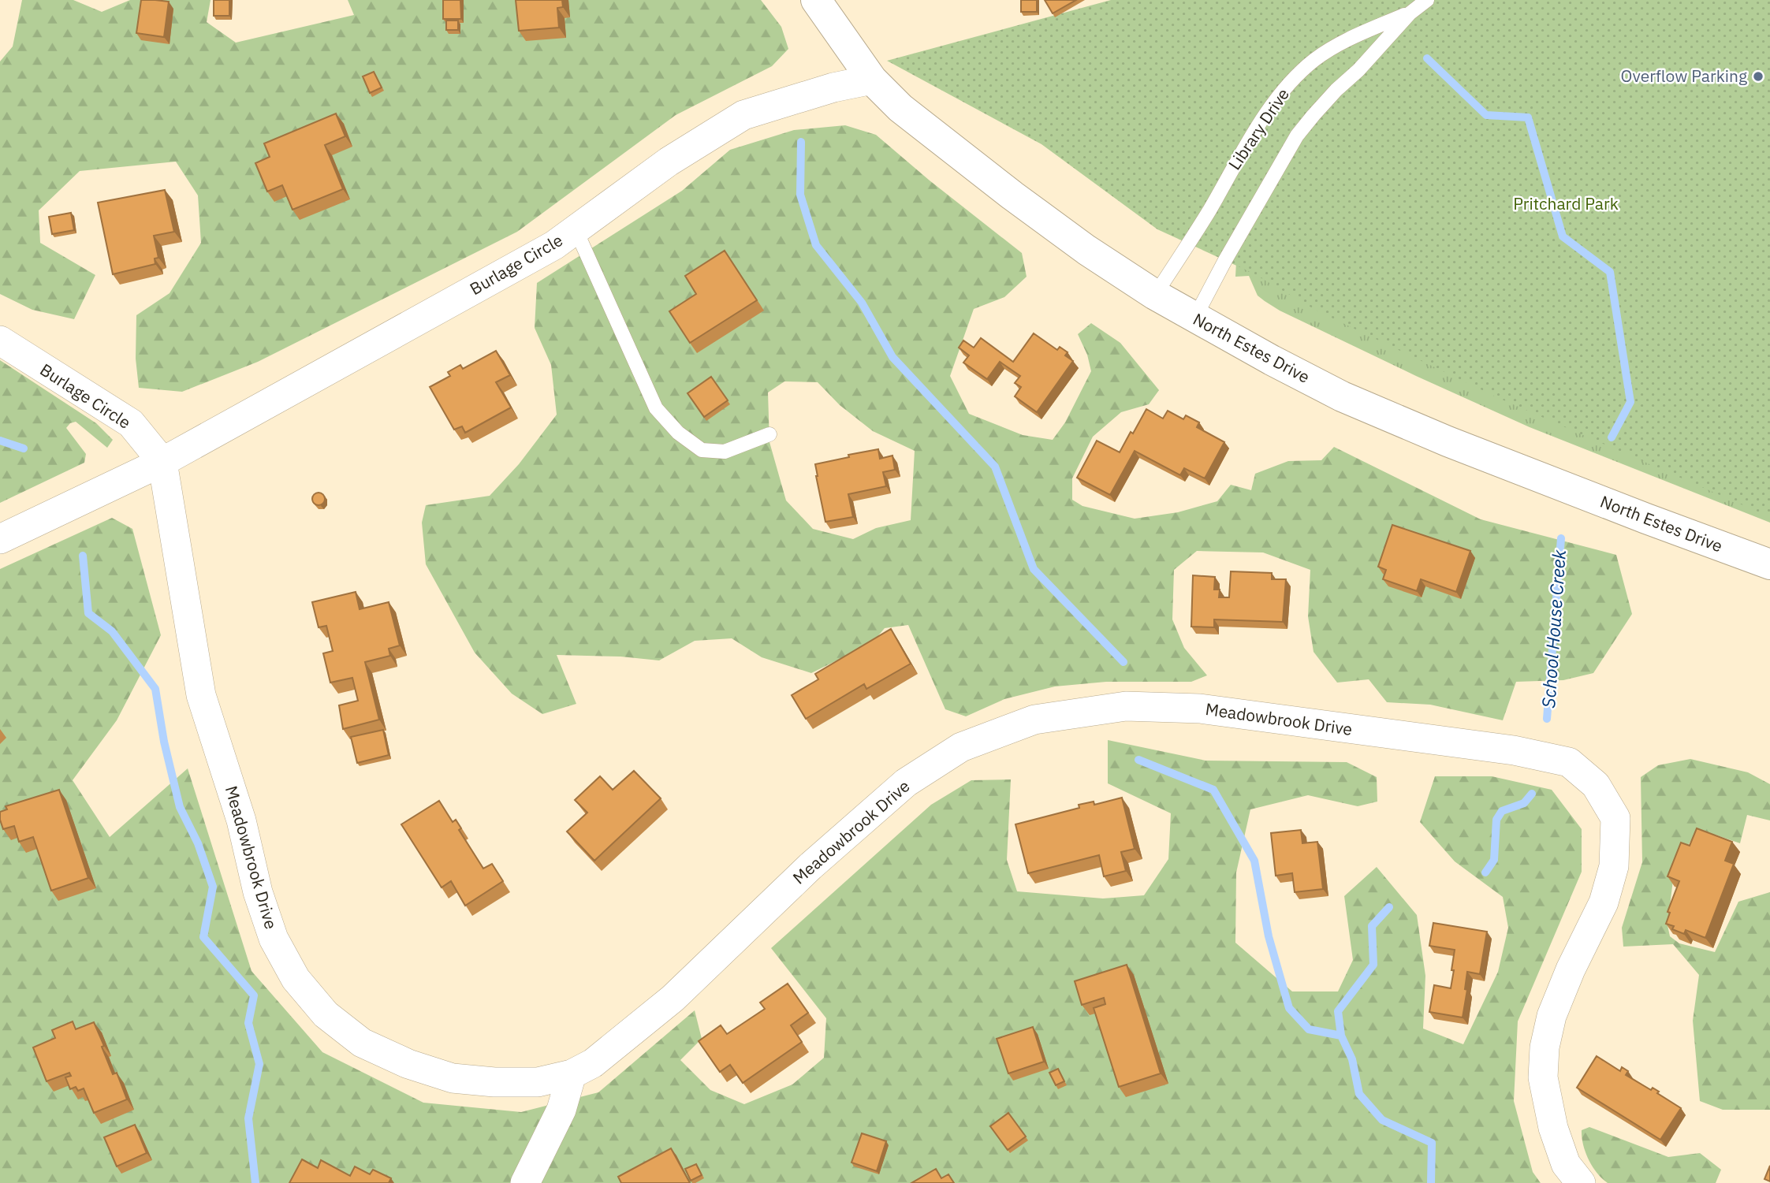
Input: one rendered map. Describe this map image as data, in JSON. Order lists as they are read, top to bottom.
{
  "streets": {
    "main road": ["North Estes Drive"],
    "street": ["Burlage Circle", "Meadowbrook Drive"],
    "lane": ["Library Drive"]
  },
  "crossings": [
    ["Library Drive", "North Estes Drive"],
    ["Burlage Circle", "North Estes Drive"],
    ["Burlage Circle", "Meadowbrook Drive"]
  ],
  "water": ["School House Creek"],
  "parks": ["Pritchard Park"],
  "places": ["Overflow Parking"]
}
